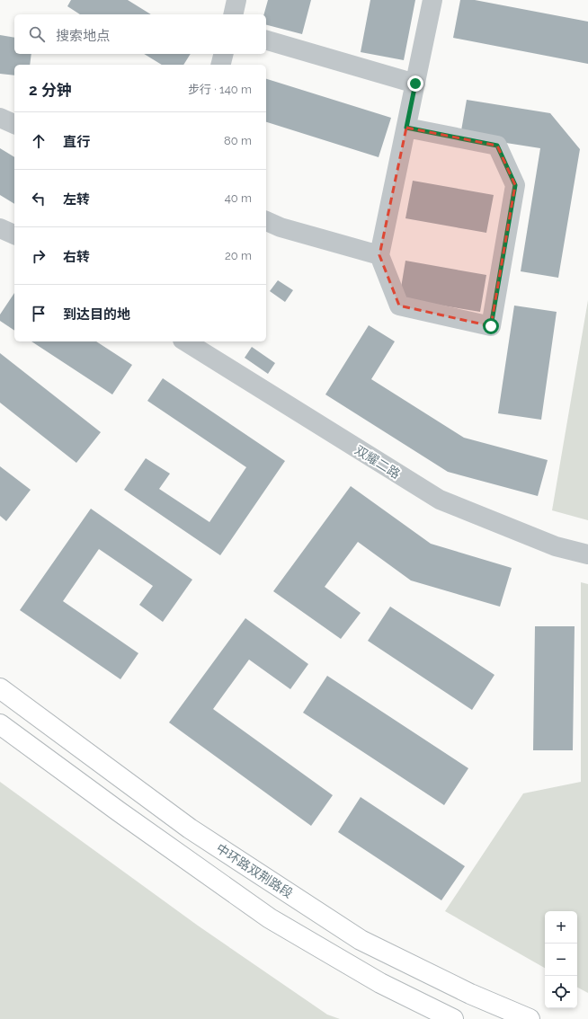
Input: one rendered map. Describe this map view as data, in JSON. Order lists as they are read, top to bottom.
{
  "streets": {
    "main road": ["中环路双荆路段"],
    "street": ["双耀二路"]
  },
  "page": {
    "search": "搜索地点",
    "heading": ["2 分钟", "步行 · 140 m"],
    "list": [
      ["直行", "80 m"],
      ["左转", "40 m"],
      ["右转", "20 m"],
      "到达目的地"
    ],
    "map_buttons": ["+", "−"]
  }
}
